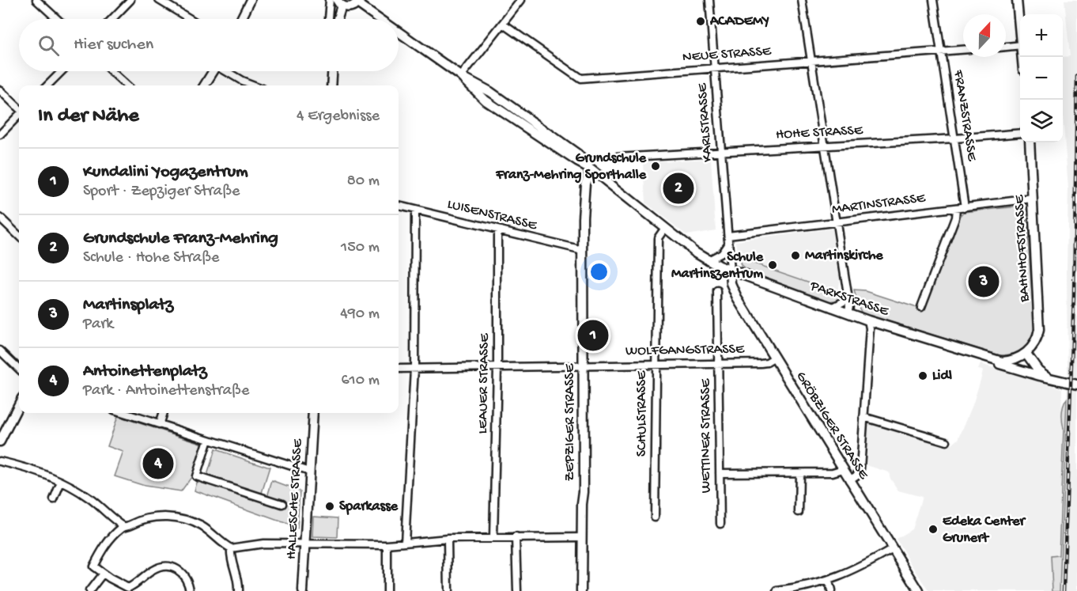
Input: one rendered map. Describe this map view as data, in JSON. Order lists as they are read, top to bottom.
{
  "streets": {
    "main road": [
      "BAHNHOFSTRASSE",
      "PARKSTRASSE",
      "ZEPZIGER STRASSE",
      "GRÖBZIGER STRASSE",
      "HALLESCHE STRASSE"
    ],
    "street": [
      "NEUE STRASSE",
      "FRANZSTRASSE",
      "KARLSTRASSE",
      "HOHE STRASSE",
      "MARTINSTRASSE",
      "LUISENSTRASSE",
      "WOLFGANGSTRASSE",
      "LEAUER STRASSE",
      "SCHULSTRASSE",
      "WETTINER STRASSE"
    ]
  },
  "crossings": [
    ["NEUE STRASSE", "FRANZSTRASSE"],
    ["NEUE STRASSE", "KARLSTRASSE"],
    ["FRANZSTRASSE", "HOHE STRASSE"],
    ["FRANZSTRASSE", "MARTINSTRASSE"],
    ["KARLSTRASSE", "HOHE STRASSE"],
    ["KARLSTRASSE", "MARTINSTRASSE"],
    ["KARLSTRASSE", "PARKSTRASSE"],
    ["KARLSTRASSE", "GRÖBZIGER STRASSE"],
    ["MARTINSTRASSE", "BAHNHOFSTRASSE"],
    ["LUISENSTRASSE", "LEAUER STRASSE"],
    ["LUISENSTRASSE", "ZEPZIGER STRASSE"],
    ["BAHNHOFSTRASSE", "PARKSTRASSE"],
    ["PARKSTRASSE", "SCHULSTRASSE"],
    ["PARKSTRASSE", "ZEPZIGER STRASSE"],
    ["PARKSTRASSE", "GRÖBZIGER STRASSE"],
    ["WOLFGANGSTRASSE", "LEAUER STRASSE"],
    ["WOLFGANGSTRASSE", "SCHULSTRASSE"],
    ["WOLFGANGSTRASSE", "ZEPZIGER STRASSE"],
    ["WOLFGANGSTRASSE", "GRÖBZIGER STRASSE"],
    ["WOLFGANGSTRASSE", "WETTINER STRASSE"]
  ],
  "places": [
    "ACADEMY",
    "Grundschule Franz-Mehring Sporthalle",
    "Martinskirche",
    "Schule Martinszentrum",
    "Lidl",
    "Sparkasse",
    "Edeka Center Grunert"
  ],
  "north": "top",
  "page": {
    "map_buttons": ["+", "−"],
    "search": "Hier suchen",
    "heading": ["In der Nähe", "4 Ergebnisse"],
    "list": [
      {
        "mark": "1",
        "name": "Kundalini Yogazentrum",
        "note": "Sport · Zepziger Straße",
        "value": "80 m"
      },
      {
        "mark": "2",
        "name": "Grundschule Franz-Mehring",
        "note": "Schule · Hohe Straße",
        "value": "150 m"
      },
      {
        "mark": "3",
        "name": "Martinsplatz",
        "note": "Park",
        "value": "490 m"
      },
      {
        "mark": "4",
        "name": "Antoinettenplatz",
        "note": "Park · Antoinettenstraße",
        "value": "610 m"
      }
    ],
    "pins": [
      "2",
      "3",
      "1",
      "4"
    ]
  }
}
